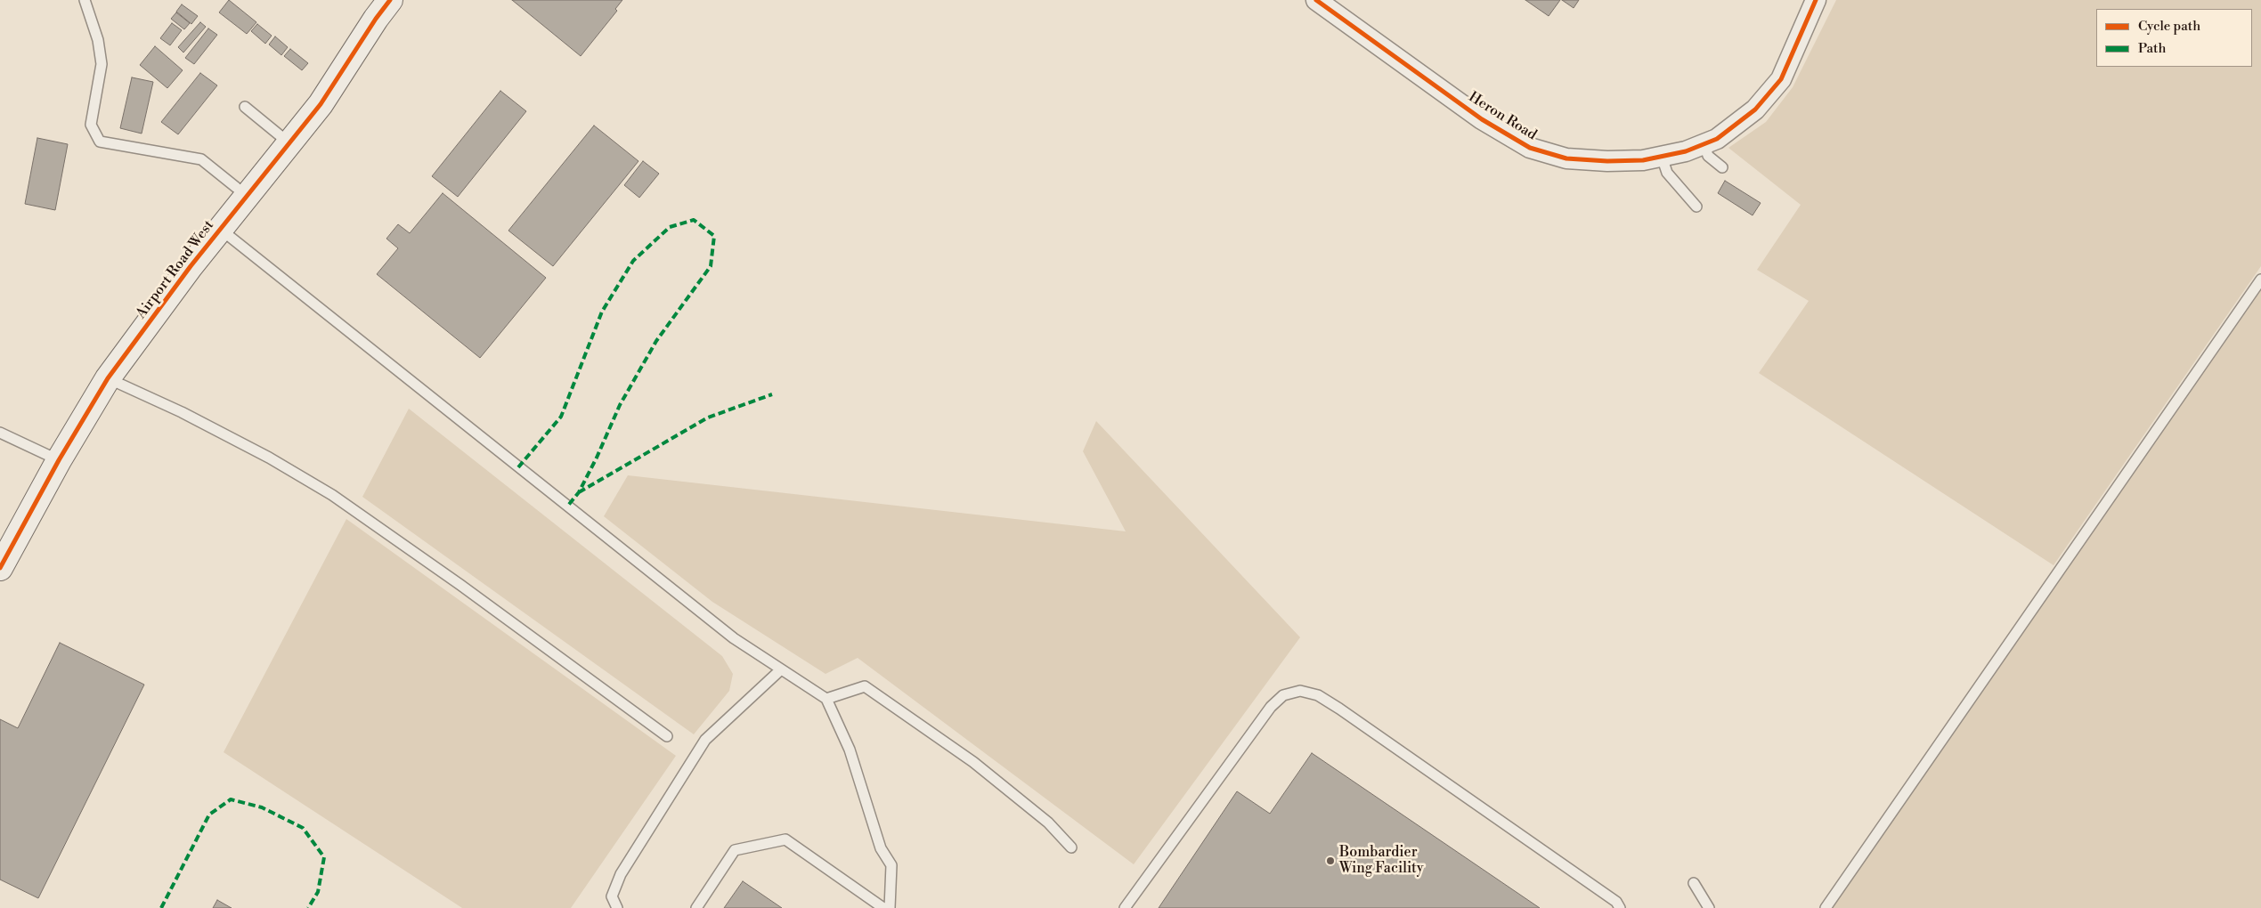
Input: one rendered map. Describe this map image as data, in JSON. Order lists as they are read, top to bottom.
{
  "streets": {
    "street": ["Heron Road", "Airport Road West"]
  },
  "places": ["Bombardier Wing Facility"],
  "legend": ["Cycle path", "Path"]
}
